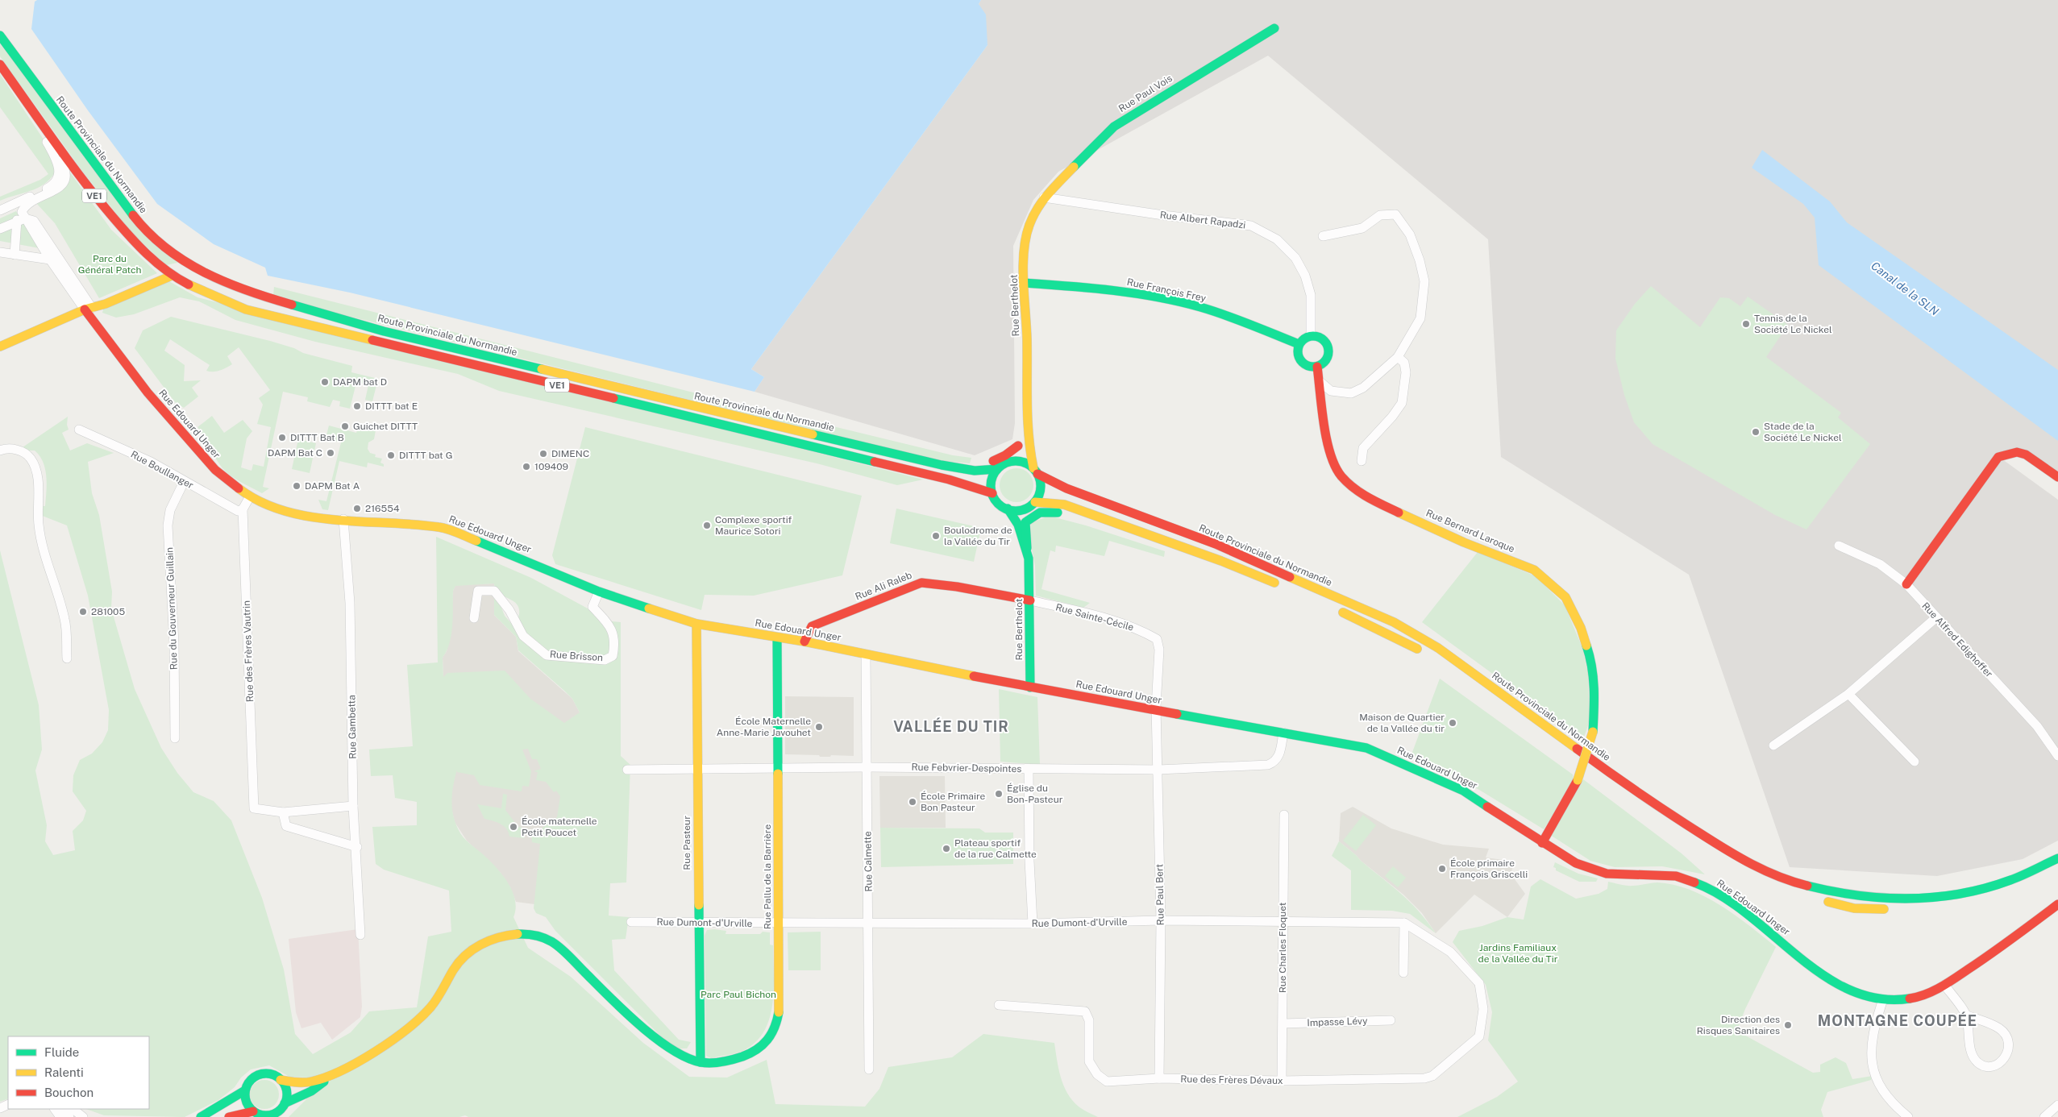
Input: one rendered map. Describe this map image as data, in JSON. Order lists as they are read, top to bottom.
{
  "streets": {
    "main road": [
      "Rue Paul Vois",
      "Route Provinciale du Normandie",
      "VE1",
      "Rue François Frey",
      "Rue Berthelot",
      "Rue Edouard Unger",
      "Rue Bernard Laroque",
      "Rue Ali Raleb",
      "Rue Pasteur",
      "Rue Pallu de la Barrière"
    ],
    "street": [
      "Rue Albert Rapadzi",
      "Rue Boullanger",
      "Rue du Gouverneur Guillain",
      "Rue Sainte-Cécile",
      "Rue Alfred Edighoffer",
      "Rue des Frères Vautrin",
      "Rue Brisson",
      "Rue Gambetta",
      "Rue Febvrier-Despointes",
      "Rue Calmette",
      "Rue Paul Bert",
      "Rue Dumont-d'Urville",
      "Rue Charles Floquet",
      "Impasse Lévy",
      "Rue des Frères Dévaux"
    ]
  },
  "crossings": [
    ["Rue Paul Vois", "Rue Albert Rapadzi"],
    ["Rue Paul Vois", "Rue Berthelot"],
    ["Route Provinciale du Normandie", "VE1"],
    ["Route Provinciale du Normandie", "Rue Berthelot"],
    ["VE1", "Rue Berthelot"],
    ["Rue Albert Rapadzi", "Rue François Frey"],
    ["Rue Albert Rapadzi", "Rue Berthelot"],
    ["Rue Albert Rapadzi", "Rue Bernard Laroque"],
    ["Rue François Frey", "Rue Berthelot"],
    ["Rue François Frey", "Rue Bernard Laroque"],
    ["Rue Berthelot", "Rue Edouard Unger"],
    ["Rue Berthelot", "Rue Ali Raleb"],
    ["Rue Berthelot", "Rue Sainte-Cécile"],
    ["Rue Edouard Unger", "Rue Bernard Laroque"],
    ["Rue Edouard Unger", "Rue Ali Raleb"],
    ["Rue Edouard Unger", "Rue Sainte-Cécile"],
    ["Rue Edouard Unger", "Rue Brisson"],
    ["Rue Edouard Unger", "Rue Gambetta"],
    ["Rue Edouard Unger", "Rue Febvrier-Despointes"],
    ["Rue Edouard Unger", "Rue Pasteur"],
    ["Rue Edouard Unger", "Rue Calmette"],
    ["Rue Edouard Unger", "Rue Pallu de la Barrière"],
    ["Rue Edouard Unger", "Rue Paul Bert"],
    ["Rue Boullanger", "Rue du Gouverneur Guillain"],
    ["Rue Boullanger", "Rue des Frères Vautrin"],
    ["Rue Ali Raleb", "Rue Sainte-Cécile"],
    ["Rue Sainte-Cécile", "Rue Paul Bert"],
    ["Rue Febvrier-Despointes", "Rue Pasteur"],
    ["Rue Febvrier-Despointes", "Rue Calmette"],
    ["Rue Febvrier-Despointes", "Rue Pallu de la Barrière"],
    ["Rue Febvrier-Despointes", "Rue Paul Bert"],
    ["Rue Pasteur", "Rue Pallu de la Barrière"],
    ["Rue Pasteur", "Rue Dumont-d'Urville"],
    ["Rue Calmette", "Rue Dumont-d'Urville"],
    ["Rue Pallu de la Barrière", "Rue Dumont-d'Urville"],
    ["Rue Paul Bert", "Rue Dumont-d'Urville"],
    ["Rue Paul Bert", "Rue des Frères Dévaux"],
    ["Rue Dumont-d'Urville", "Rue Charles Floquet"],
    ["Rue Dumont-d'Urville", "Rue des Frères Dévaux"],
    ["Rue Charles Floquet", "Impasse Lévy"],
    ["Rue Charles Floquet", "Rue des Frères Dévaux"]
  ],
  "districts": ["VALLÉE DU TIR", "MONTAGNE COUPÉE"],
  "water": ["Canal de la SLN"],
  "parks": ["Parc du Général Patch", "Jardins Familiaux de la Vallée du Tir", "Parc Paul Bichon"],
  "places": [
    "Tennis de la Société Le Nickel",
    "DAPM bat D",
    "DITTT bat E",
    "Guichet DITTT",
    "Stade de la Société Le Nickel",
    "DITTT Bat B",
    "DAPM Bat C",
    "DIMENC",
    "DITTT bat G",
    "109409",
    "DAPM Bat A",
    "216554",
    "Complexe sportif Maurice Sotori",
    "Boulodrome de la Vallée du Tir",
    "281005",
    "Maison de Quartier de la Vallée du tir",
    "École Maternelle Anne-Marie Javouhet",
    "Église du Bon-Pasteur",
    "École Primaire Bon Pasteur",
    "École maternelle Petit Poucet",
    "Plateau sportif de la rue Calmette",
    "École primaire François Griscelli",
    "Direction des Risques Sanitaires"
  ],
  "legend": ["Fluide", "Ralenti", "Bouchon"]
}
